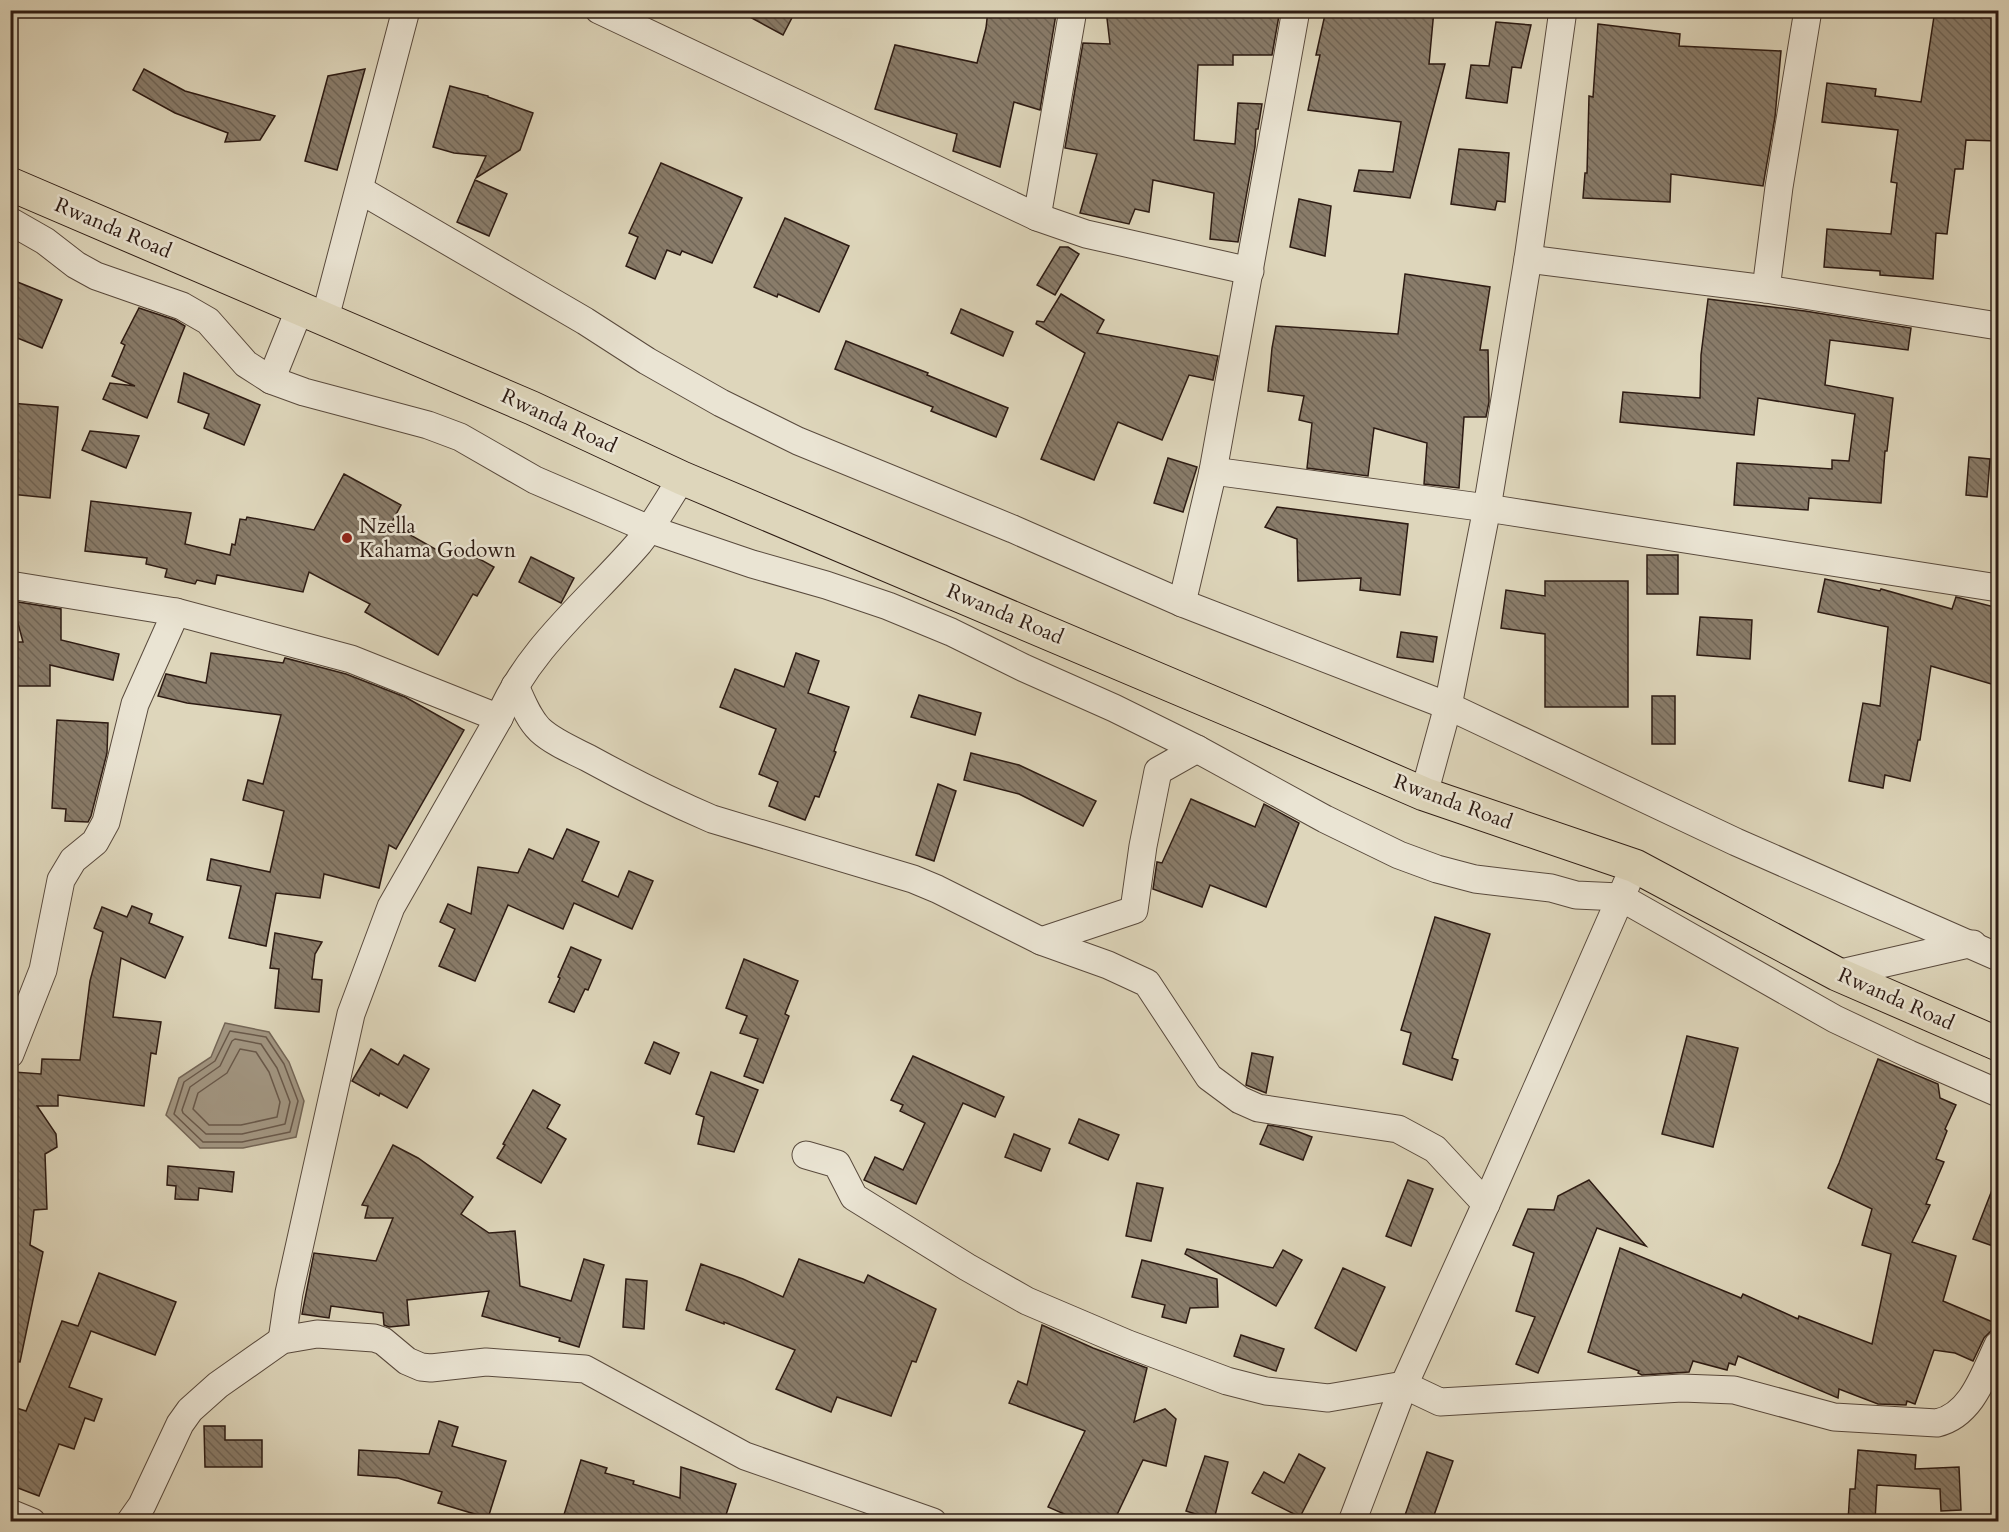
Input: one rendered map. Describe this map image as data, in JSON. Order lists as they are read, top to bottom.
{
  "streets": {
    "highway": ["Rwanda Road"]
  },
  "places": ["Nzella Kahama Godown"]
}
